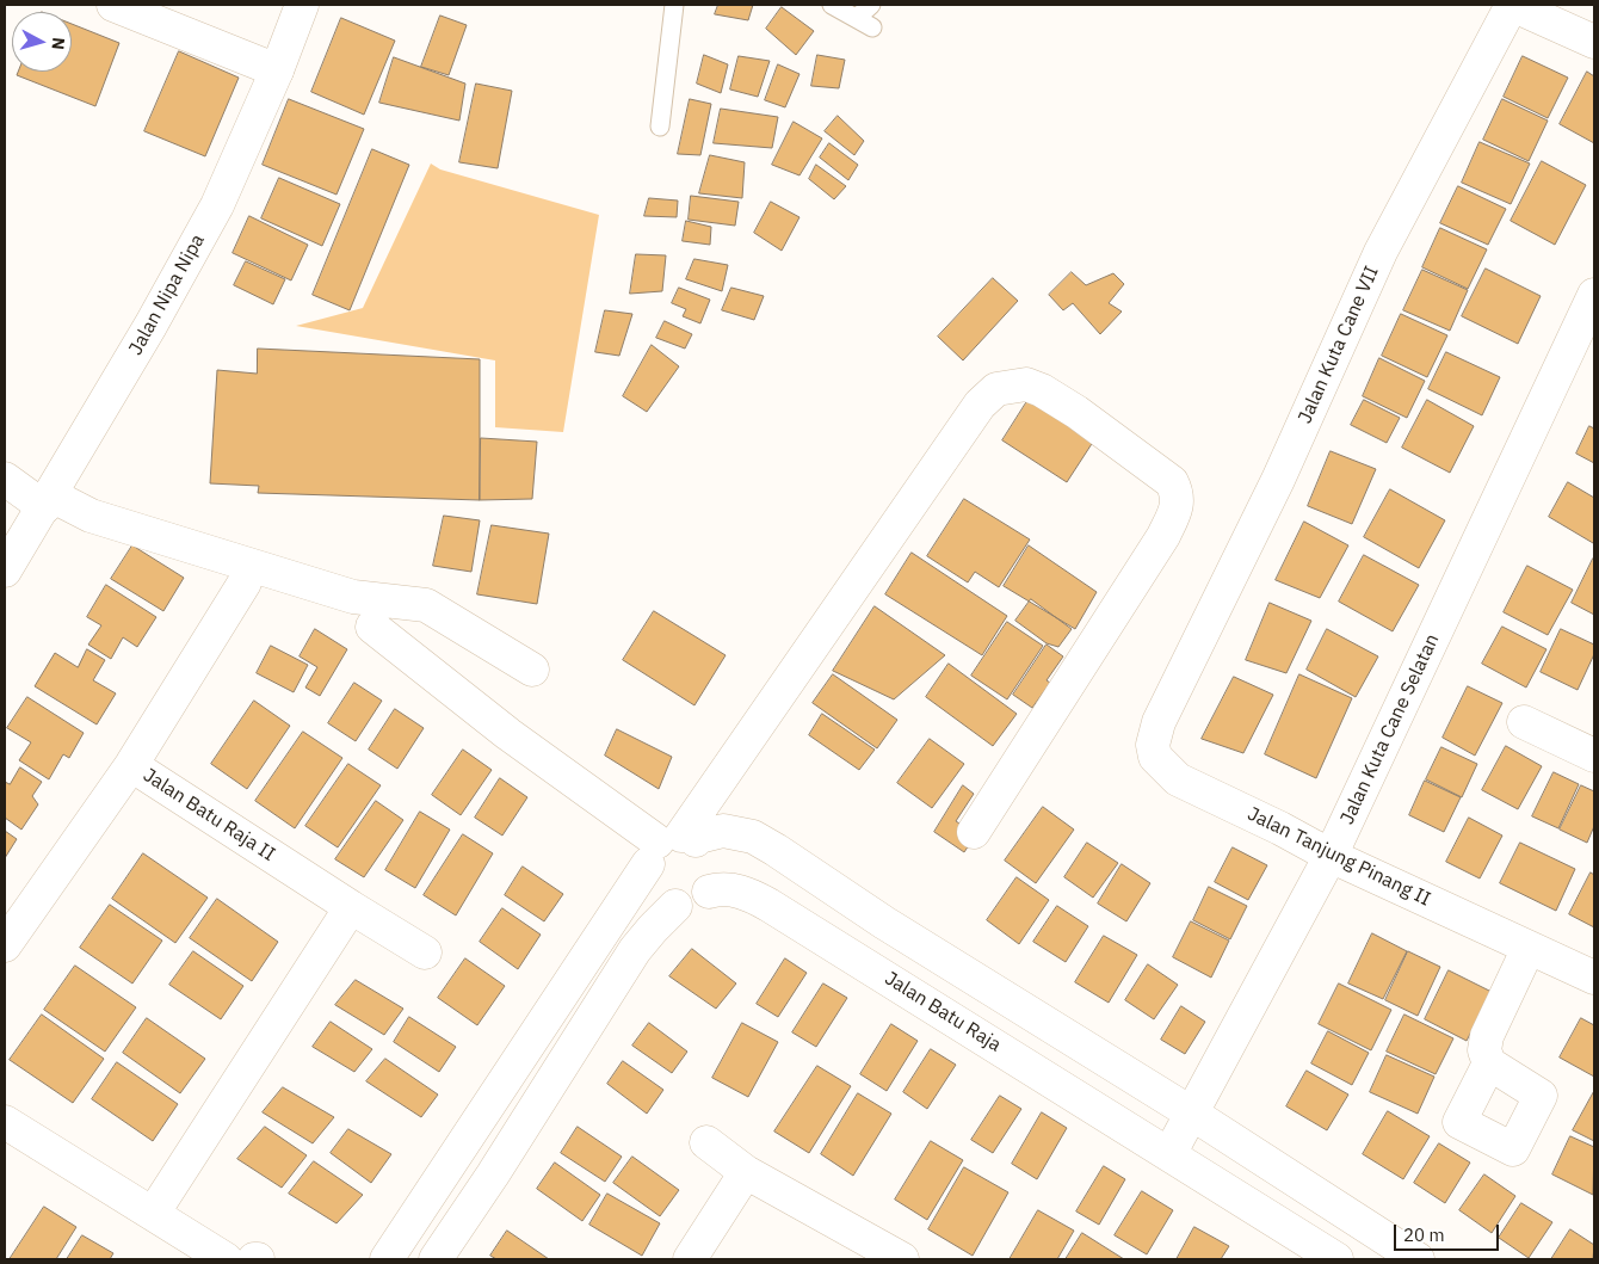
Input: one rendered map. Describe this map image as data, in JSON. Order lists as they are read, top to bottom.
{
  "streets": {
    "street": [
      "Jalan Nipa Nipa",
      "Jalan Kuta Cane VII",
      "Jalan Kuta Cane Selatan",
      "Jalan Batu Raja II",
      "Jalan Tanjung Pinang II",
      "Jalan Batu Raja"
    ]
  },
  "crossings": [
    ["Jalan Kuta Cane VII", "Jalan Tanjung Pinang II"],
    ["Jalan Kuta Cane Selatan", "Jalan Tanjung Pinang II"],
    ["Jalan Kuta Cane Selatan", "Jalan Batu Raja"]
  ],
  "scale_bar": "20 m",
  "north": "right"
}
